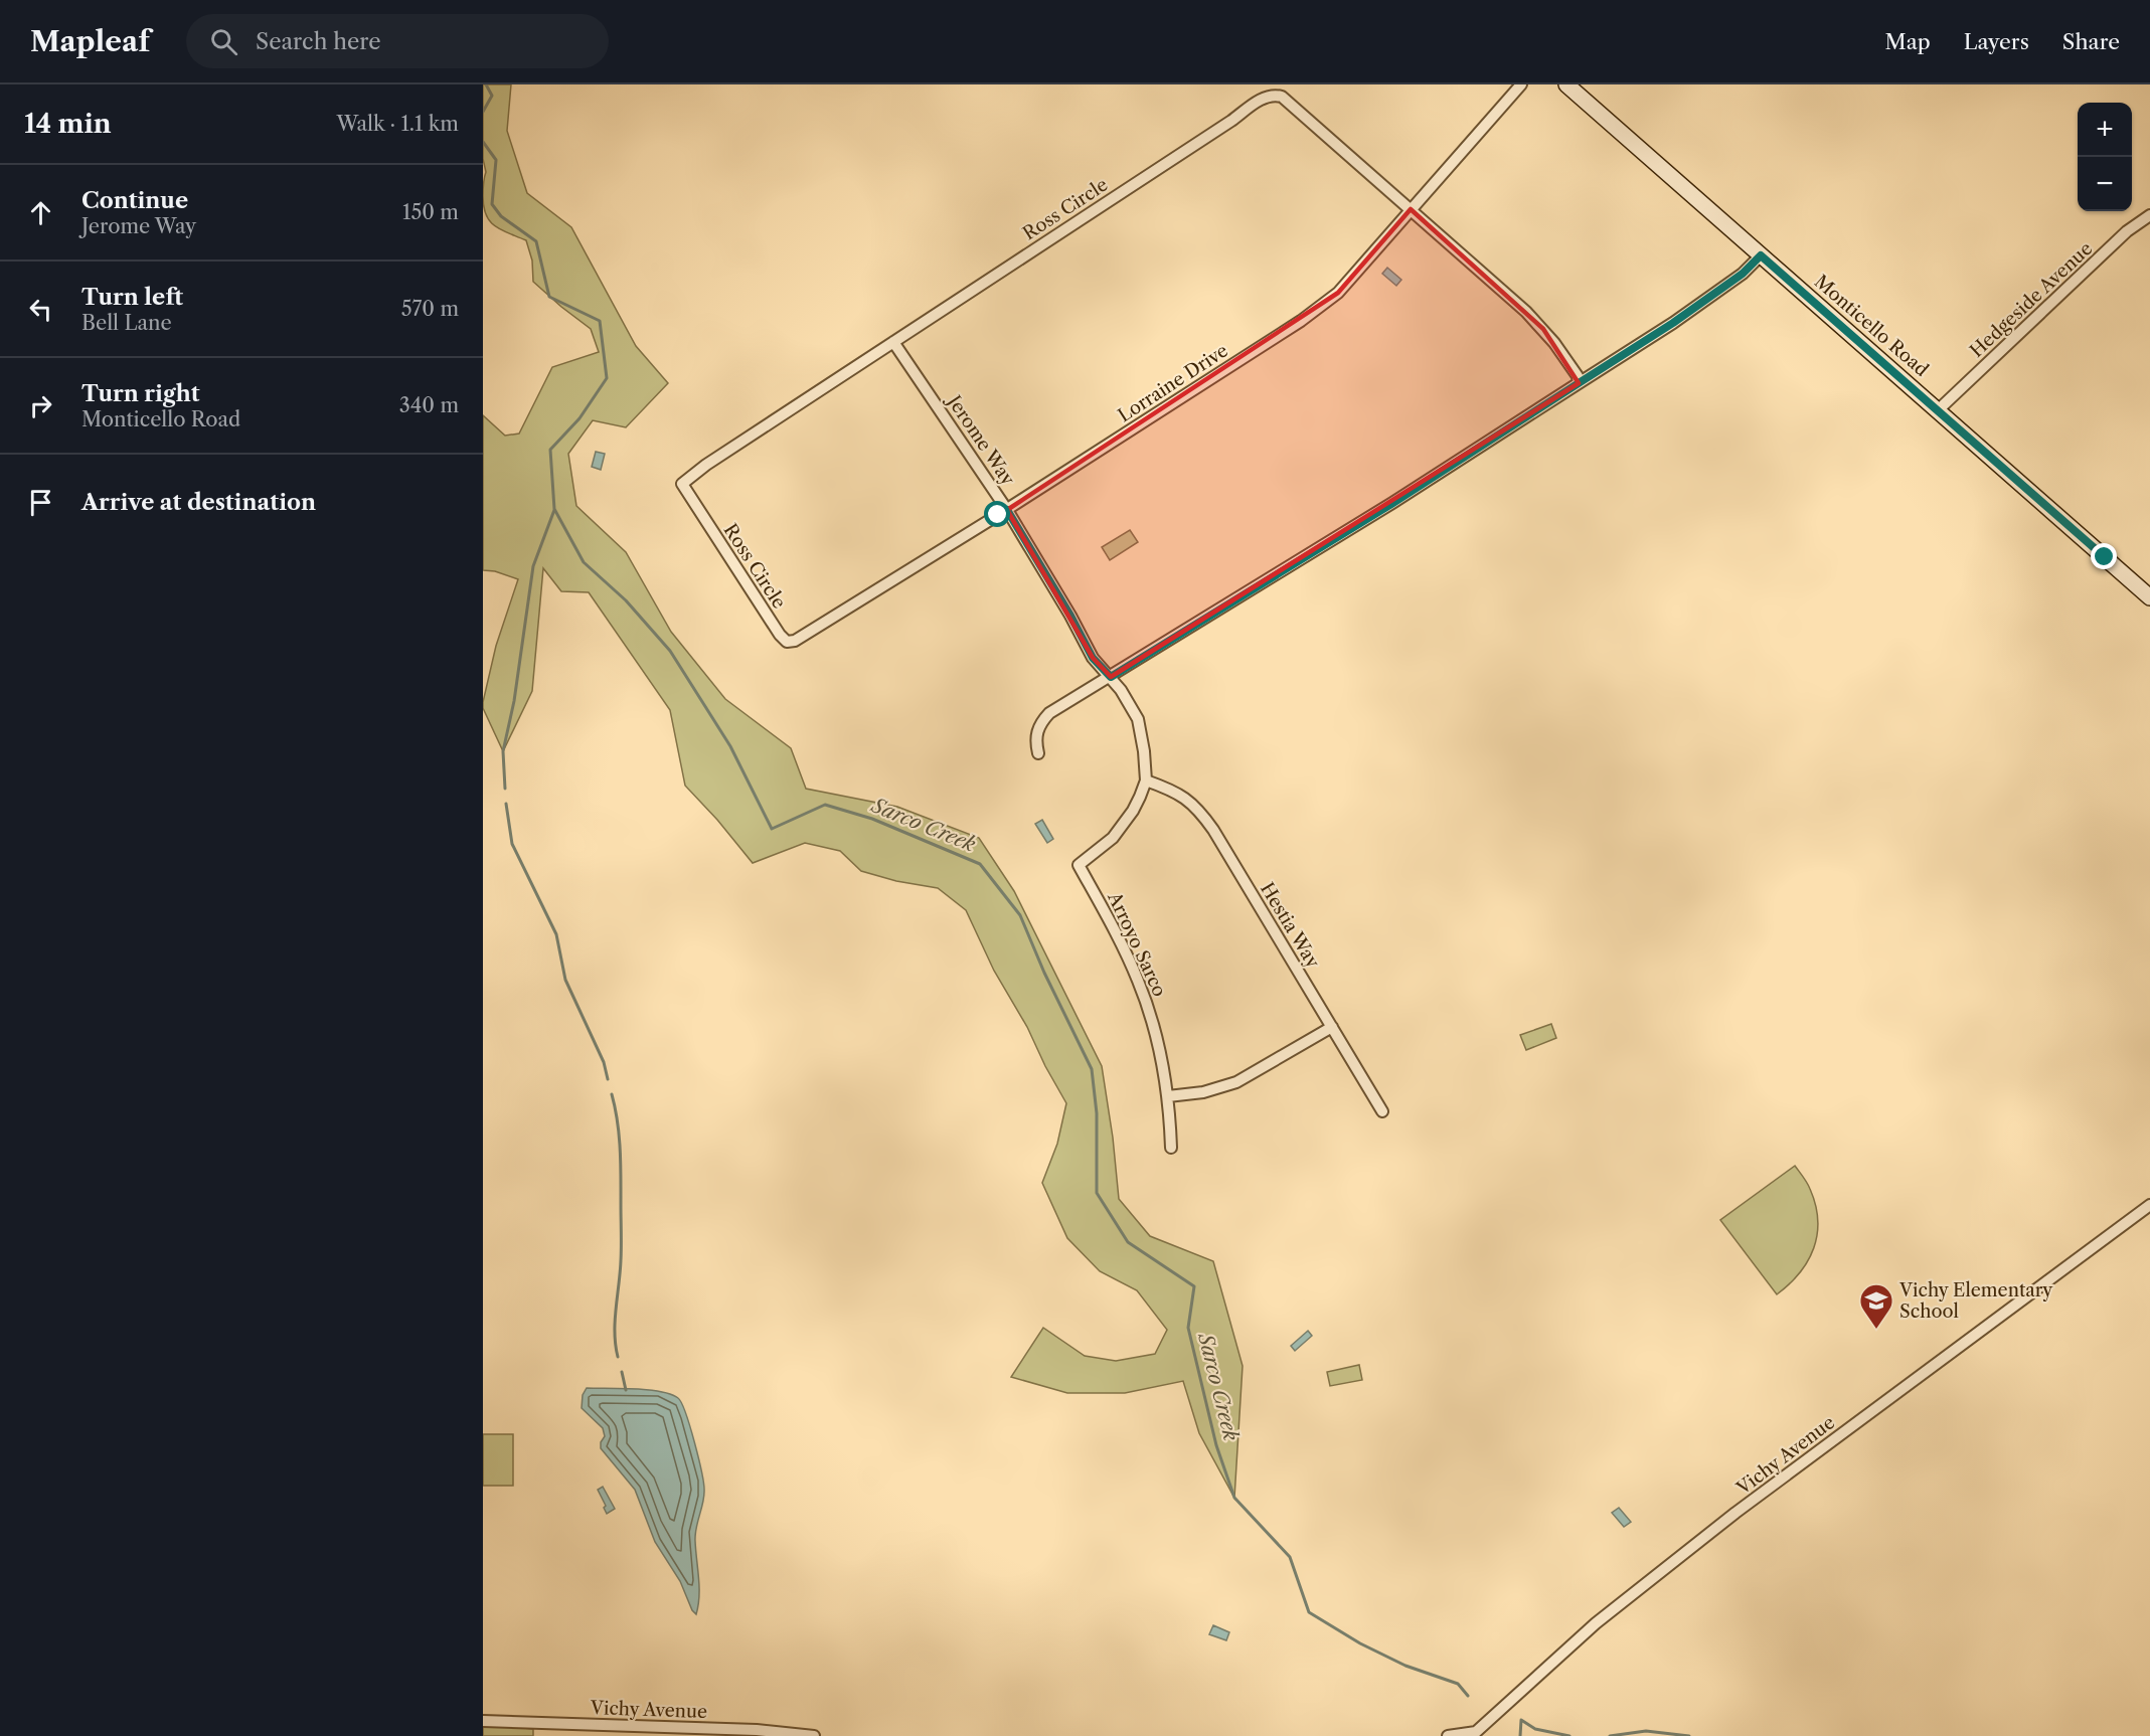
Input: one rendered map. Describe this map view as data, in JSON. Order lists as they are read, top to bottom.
{
  "streets": {
    "main road": ["Monticello Road"],
    "street": [
      "Ross Circle",
      "Hedgeside Avenue",
      "Lorraine Drive",
      "Jerome Way",
      "Hestia Way",
      "Arroyo Sarco",
      "Vichy Avenue"
    ]
  },
  "crossings": [
    ["Ross Circle", "Lorraine Drive"],
    ["Ross Circle", "Jerome Way"],
    ["Hedgeside Avenue", "Monticello Road"],
    ["Lorraine Drive", "Jerome Way"],
    ["Jerome Way", "Hestia Way"],
    ["Jerome Way", "Arroyo Sarco"]
  ],
  "water": ["Sarco Creek"],
  "places": {
    "school or university": ["Vichy Elementary School"]
  },
  "page": {
    "header": "Mapleaf",
    "search": "Search here",
    "nav": ["Map", "Layers", "Share"],
    "heading": ["14 min", "Walk · 1.1 km"],
    "map_buttons": ["+", "−"],
    "list": [
      ["Continue", "Jerome Way", "150 m"],
      ["Turn left", "Bell Lane", "570 m"],
      ["Turn right", "Monticello Road", "340 m"],
      "Arrive at destination"
    ]
  }
}
